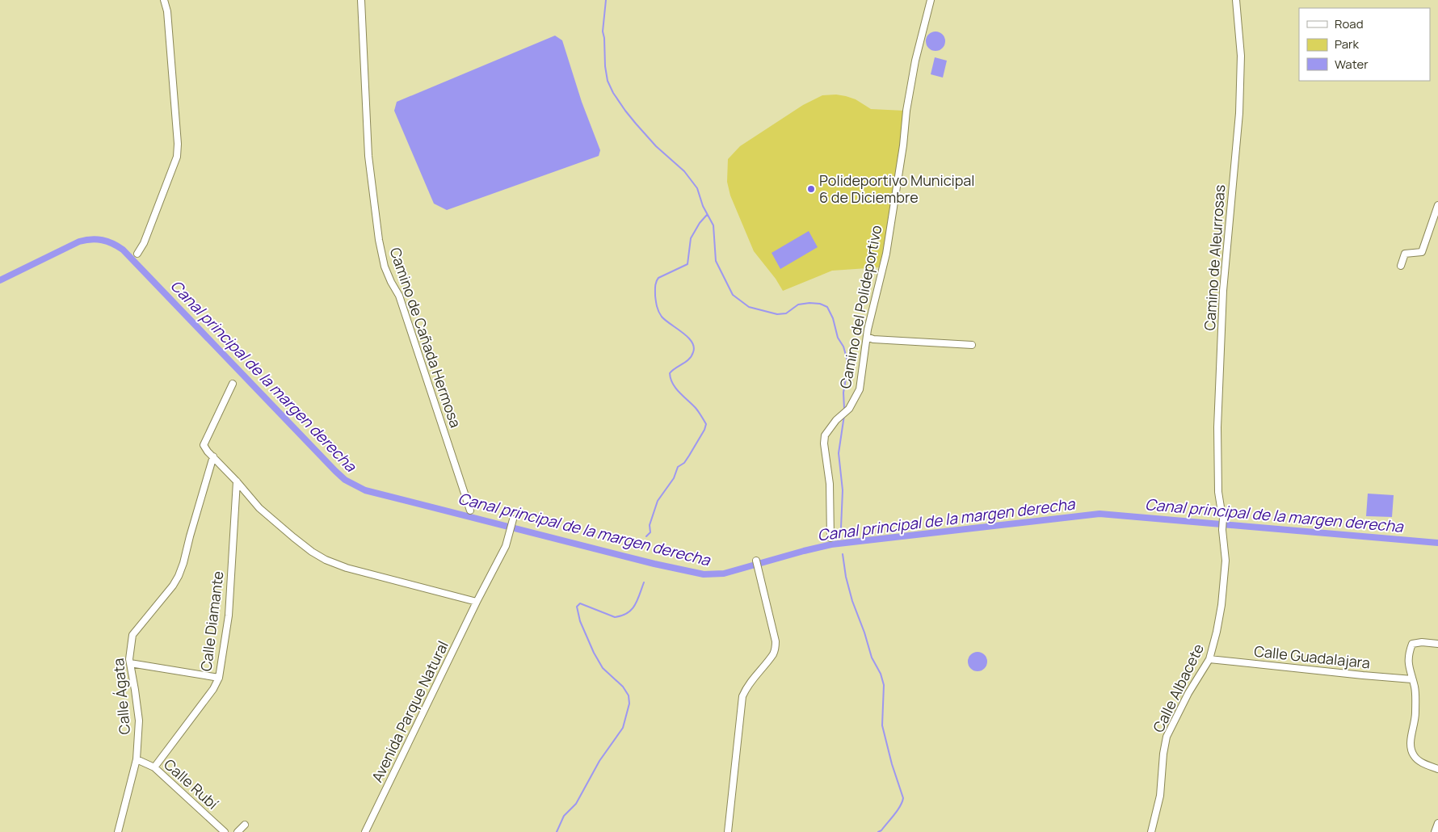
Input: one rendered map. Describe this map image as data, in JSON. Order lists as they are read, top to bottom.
{
  "streets": {
    "street": [
      "Camino de Aleurrosas",
      "Camino del Polideportivo",
      "Camino de Cañada Hermosa",
      "Calle Diamante",
      "Calle Guadalajara",
      "Calle Albacete",
      "Calle Ágata",
      "Avenida Parque Natural",
      "Calle Rubí"
    ]
  },
  "crossings": [
    ["Camino de Aleurrosas", "Calle Albacete"],
    ["Calle Diamante", "Calle Rubí"],
    ["Calle Guadalajara", "Calle Albacete"],
    ["Calle Ágata", "Calle Rubí"]
  ],
  "water": ["Canal principal de la margen derecha"],
  "places": ["Polideportivo Municipal 6 de Diciembre"],
  "legend": ["Road", "Park", "Water"]
}
